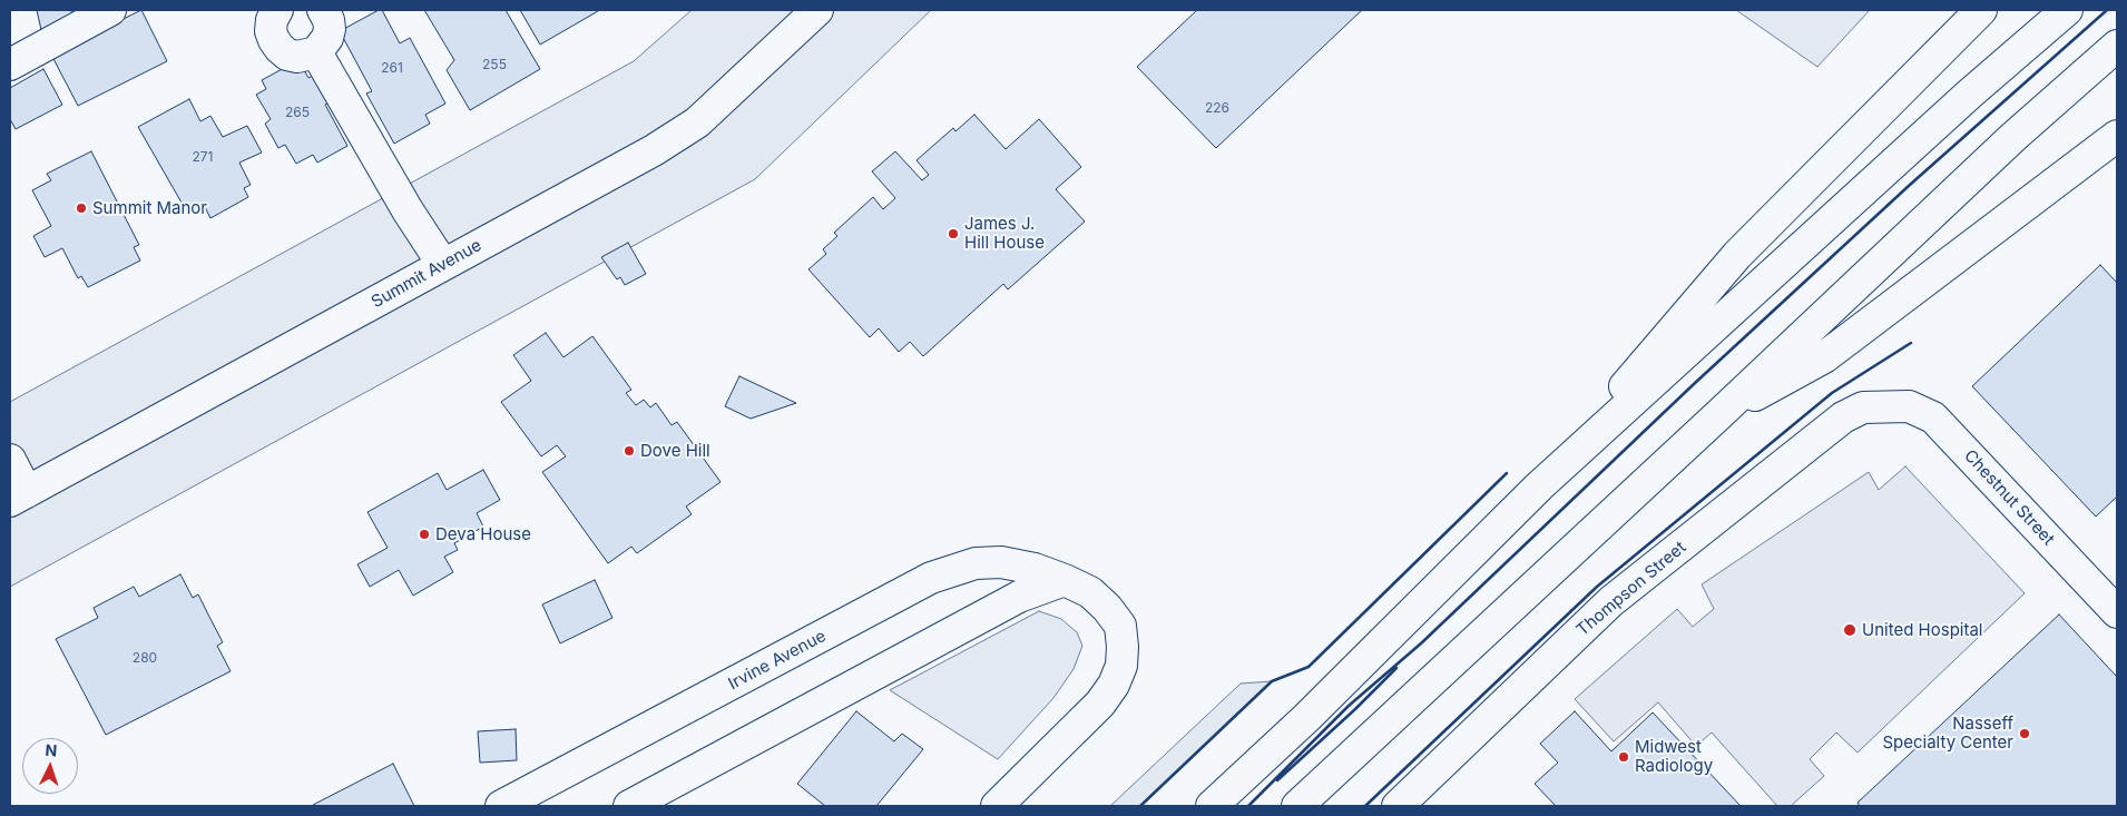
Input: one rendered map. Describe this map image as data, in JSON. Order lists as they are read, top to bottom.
{
  "streets": {
    "main road": [
      "Summit Avenue",
      "Chestnut Street",
      "Thompson Street",
      "Irvine Avenue"
    ]
  },
  "crossings": [
    ["Chestnut Street", "Thompson Street"]
  ],
  "places": [
    "Summit Manor",
    "James J. Hill House",
    "Dove Hill",
    "Deva House",
    "United Hospital",
    "Nasseff Specialty Center",
    "Midwest Radiology"
  ],
  "house_numbers": [
    "255",
    "261",
    "226",
    "265",
    "271",
    "280"
  ],
  "north": "top"
}
